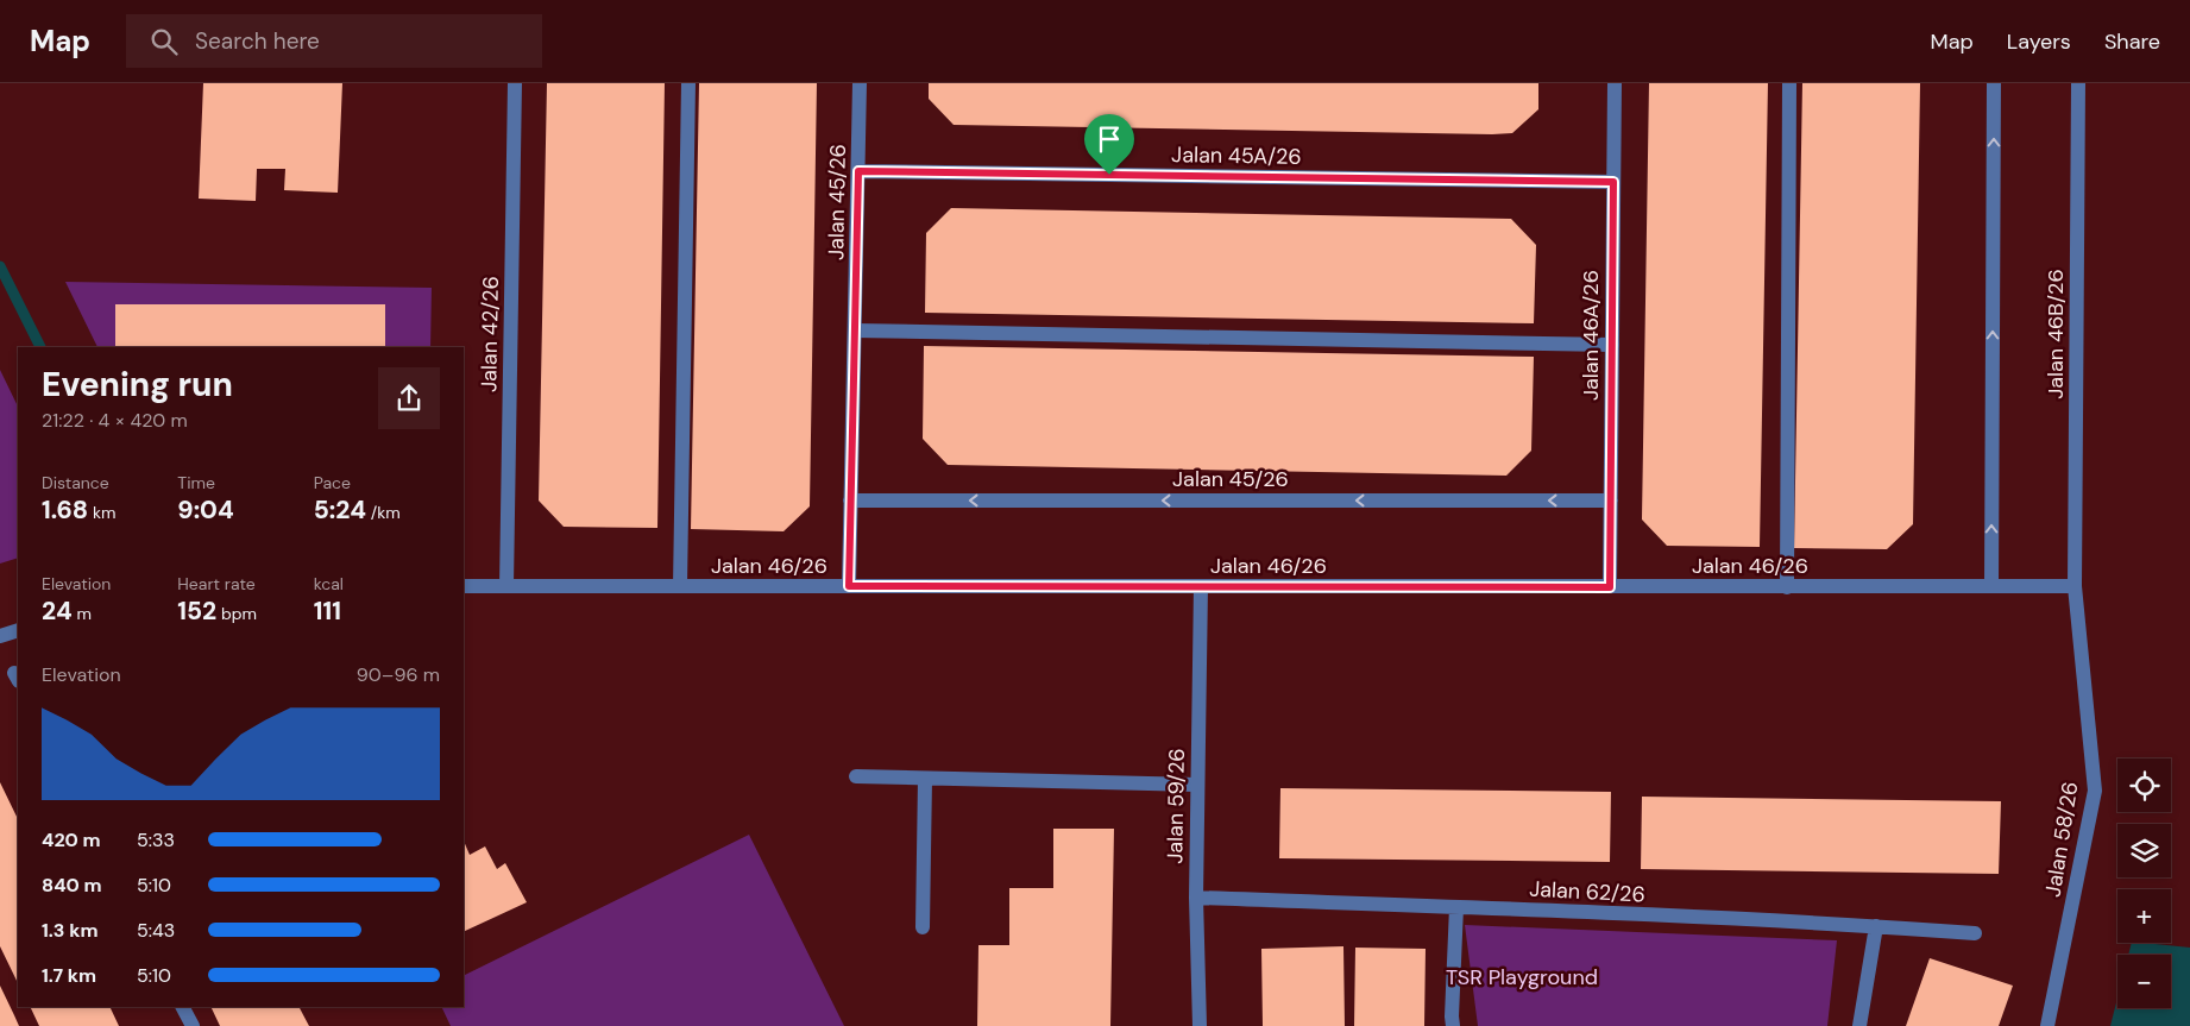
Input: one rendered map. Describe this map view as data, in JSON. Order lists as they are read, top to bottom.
{
  "streets": {
    "street": [
      "Jalan 45A/26",
      "Jalan 45/26",
      "Jalan 42/26",
      "Jalan 46B/26",
      "Jalan 46A/26",
      "Jalan 46/26",
      "Jalan 59/26",
      "Jalan 58/26",
      "Jalan 62/26"
    ]
  },
  "crossings": [
    ["Jalan 45A/26", "Jalan 45/26"],
    ["Jalan 45A/26", "Jalan 46A/26"],
    ["Jalan 45/26", "Jalan 46A/26"],
    ["Jalan 45/26", "Jalan 46/26"],
    ["Jalan 42/26", "Jalan 46/26"],
    ["Jalan 46B/26", "Jalan 46/26"],
    ["Jalan 46B/26", "Jalan 58/26"],
    ["Jalan 46A/26", "Jalan 46/26"],
    ["Jalan 46/26", "Jalan 59/26"],
    ["Jalan 46/26", "Jalan 58/26"],
    ["Jalan 59/26", "Jalan 62/26"]
  ],
  "one_way": ["Jalan 45/26"],
  "parks": ["TSR Playground"],
  "page": {
    "header": "Map",
    "search": "Search here",
    "nav": ["Map", "Layers", "Share"],
    "heading": ["Evening run", "21:22 · 4 × 420 m"],
    "stats": [
      ["Distance", "1.68 km"],
      ["Time", "9:04"],
      ["Pace", "5:24 /km"],
      ["Elevation", "24 m"],
      ["Heart rate", "152 bpm"],
      ["kcal", "111"]
    ],
    "chart": ["Elevation", "90–96 m"],
    "map_buttons": ["+", "−"],
    "list": [
      {
        "name": "420 m",
        "note": "5:33"
      },
      {
        "name": "840 m",
        "note": "5:10"
      },
      {
        "name": "1.3 km",
        "note": "5:43"
      },
      {
        "name": "1.7 km",
        "note": "5:10"
      }
    ]
  }
}
